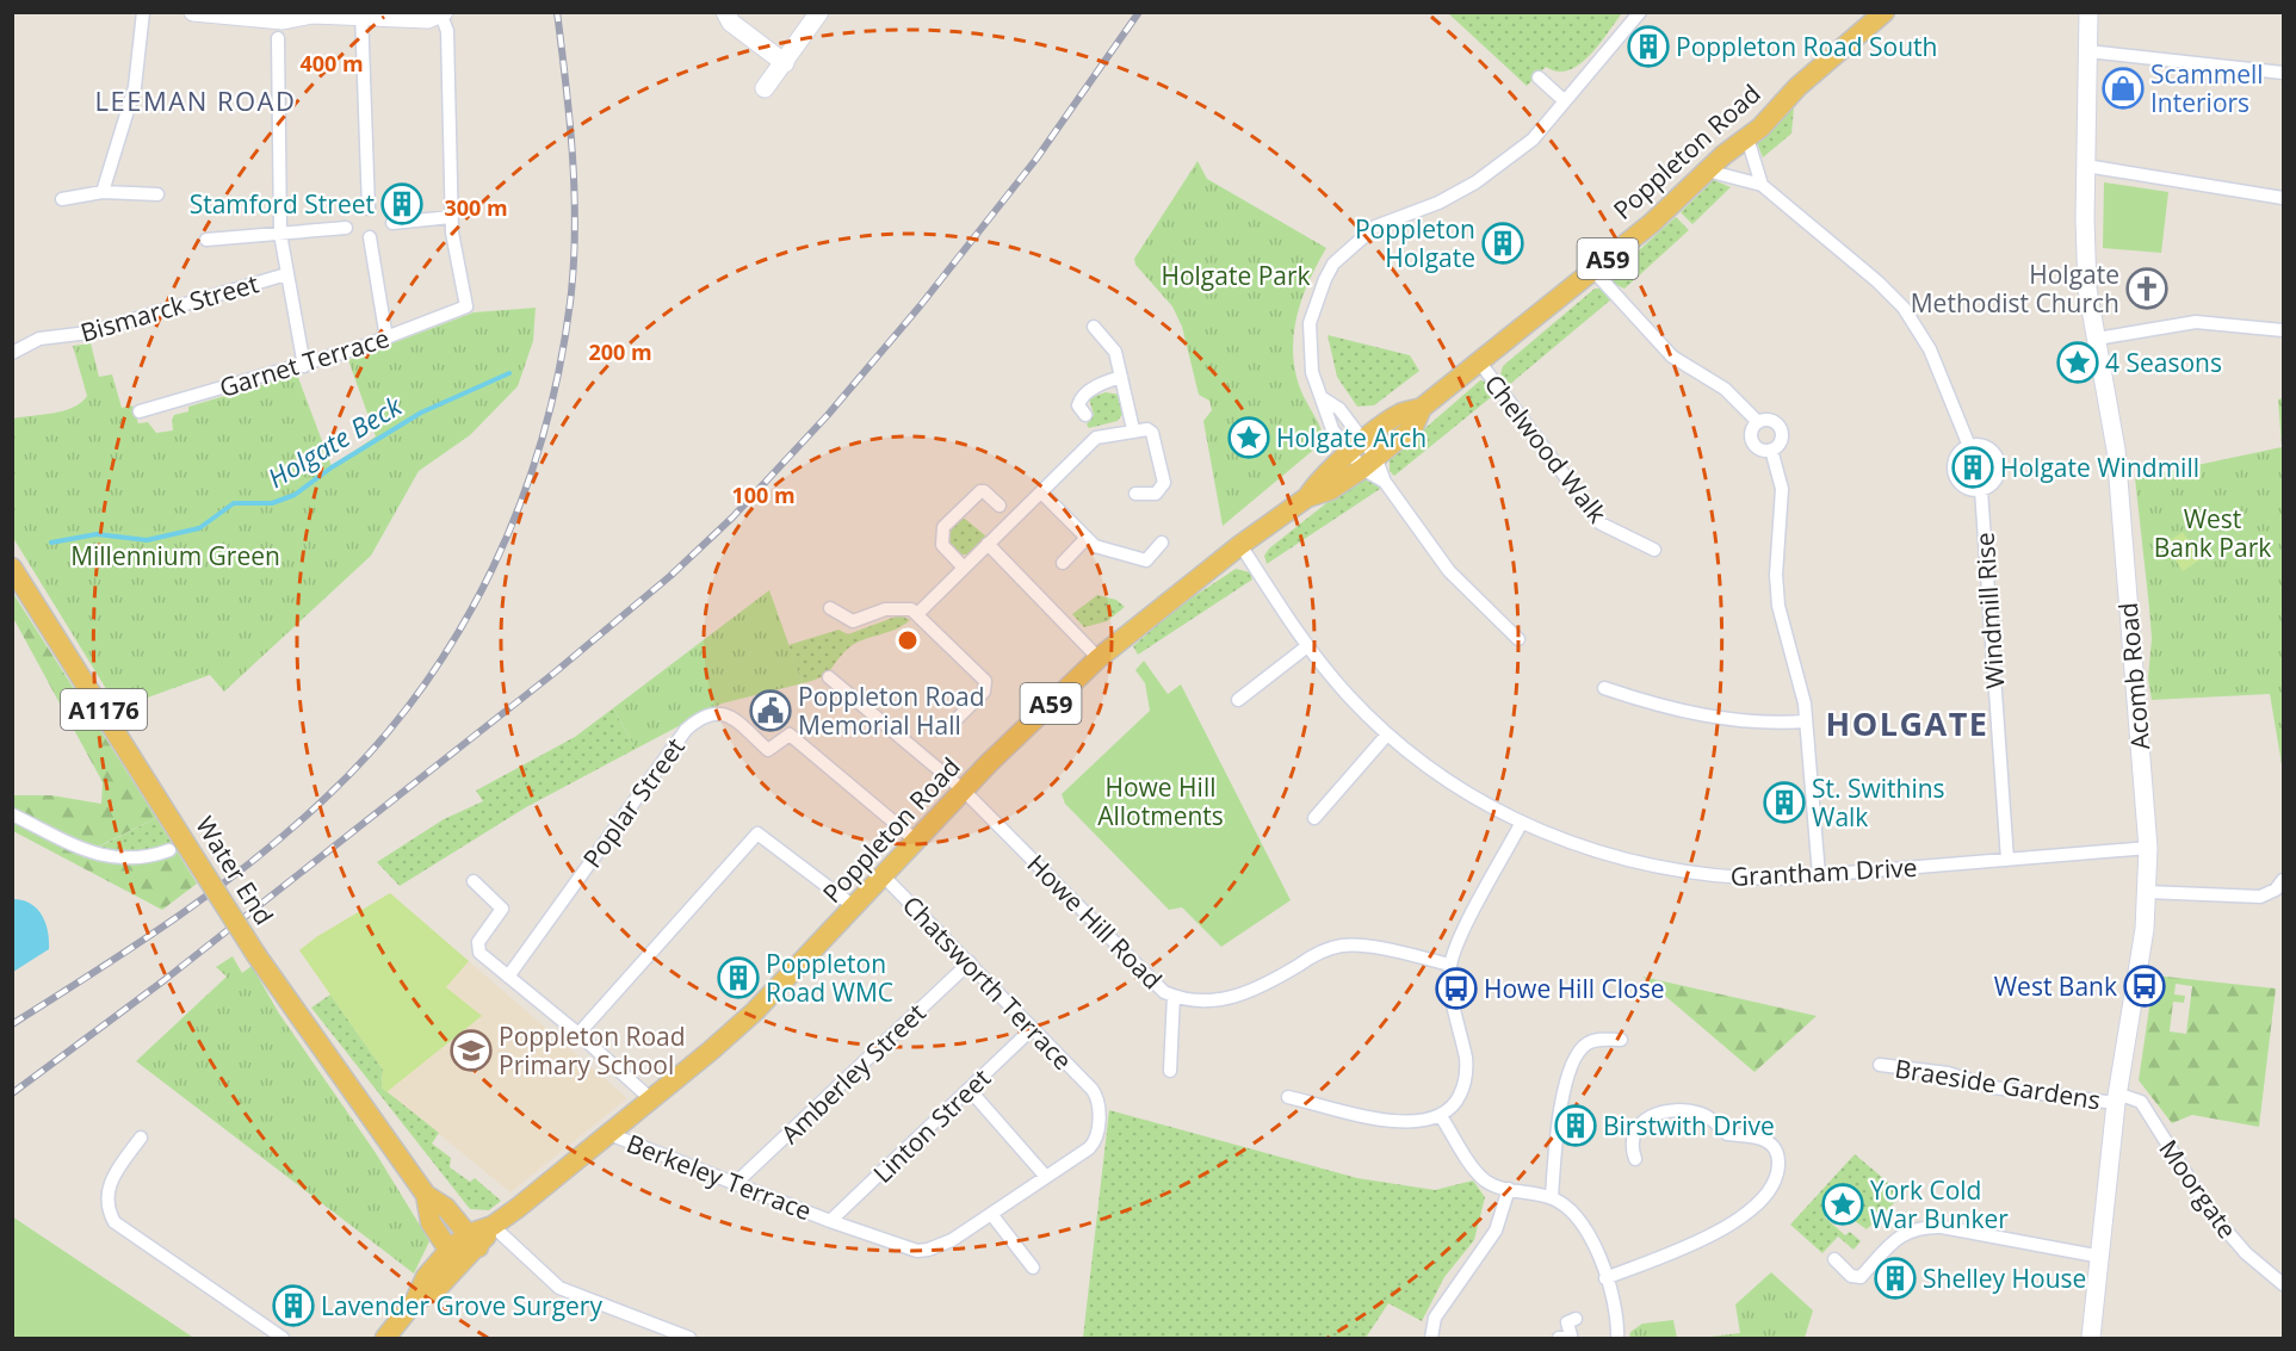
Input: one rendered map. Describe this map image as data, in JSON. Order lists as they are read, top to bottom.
{
  "streets": {
    "main road": [
      "Poppleton Road",
      "A59",
      "Acomb Road",
      "A1176",
      "Water End"
    ],
    "street": [
      "Bismarck Street",
      "Garnet Terrace",
      "Chelwood Walk",
      "Windmill Rise",
      "Poplar Street",
      "Grantham Drive",
      "Howe Hill Road",
      "Chatsworth Terrace",
      "Amberley Street",
      "Braeside Gardens",
      "Linton Street",
      "Berkeley Terrace",
      "Moorgate"
    ]
  },
  "crossings": [
    ["Poppleton Road", "A59"],
    ["Poppleton Road", "Chelwood Walk"],
    ["Poppleton Road", "Poplar Street"],
    ["Poppleton Road", "Grantham Drive"],
    ["Poppleton Road", "Howe Hill Road"],
    ["Poppleton Road", "Chatsworth Terrace"],
    ["Poppleton Road", "Berkeley Terrace"],
    ["A59", "Water End"],
    ["Windmill Rise", "Grantham Drive"],
    ["Acomb Road", "Grantham Drive"],
    ["Acomb Road", "Braeside Gardens"],
    ["Acomb Road", "Moorgate"],
    ["Chatsworth Terrace", "Amberley Street"],
    ["Chatsworth Terrace", "Linton Street"],
    ["Chatsworth Terrace", "Berkeley Terrace"],
    ["Amberley Street", "Berkeley Terrace"],
    ["Braeside Gardens", "Moorgate"],
    ["Linton Street", "Berkeley Terrace"]
  ],
  "districts": ["LEEMAN ROAD", "HOLGATE"],
  "water": ["Holgate Beck"],
  "parks": [
    "Holgate Park",
    "West Bank Park",
    "Millennium Green",
    "Howe Hill Allotments"
  ],
  "places": {
    "building": [
      "Poppleton Road South",
      "Stamford Street",
      "Poppleton Holgate",
      "Holgate Windmill",
      "St. Swithins Walk",
      "Poppleton Road WMC",
      "Birstwith Drive",
      "Shelley House",
      "Lavender Grove Surgery"
    ],
    "shop": ["Scammell Interiors"],
    "church": ["Holgate Methodist Church"],
    "place": ["4 Seasons", "Holgate Arch", "York Cold War Bunker"],
    "public building": ["Poppleton Road Memorial Hall"],
    "bus stop": ["West Bank", "Howe Hill Close"],
    "school or university": ["Poppleton Road Primary School"]
  },
  "rings": [
    "400 m",
    "300 m",
    "200 m",
    "100 m"
  ]
}
